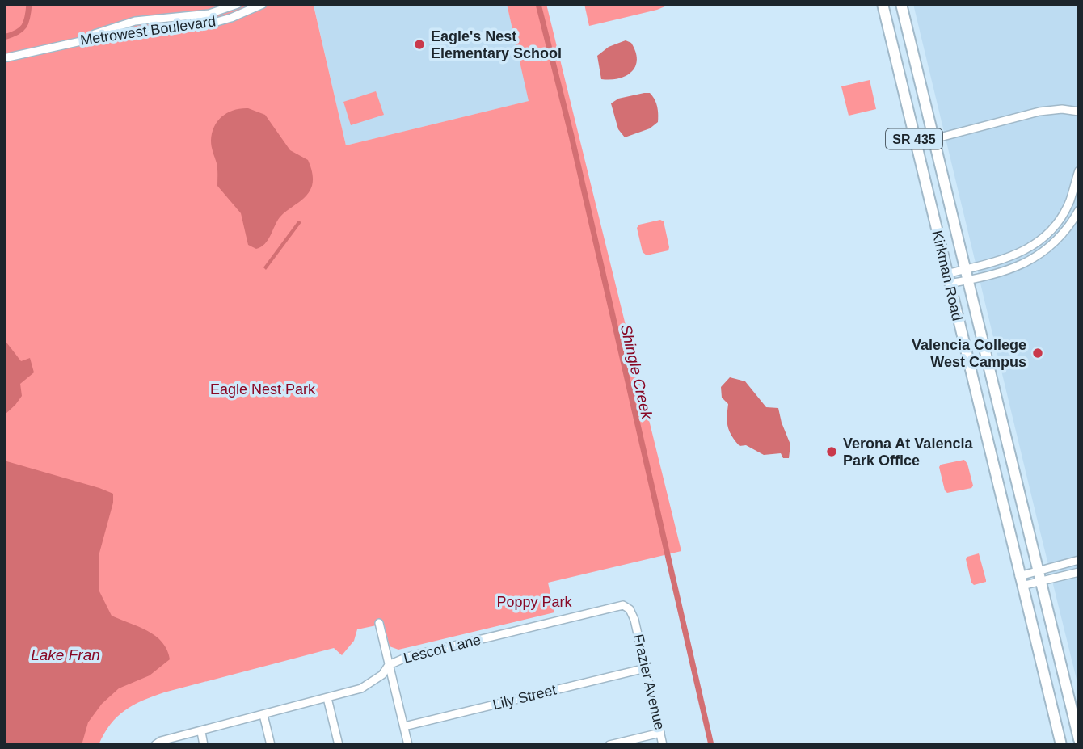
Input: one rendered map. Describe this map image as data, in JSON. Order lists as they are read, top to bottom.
{
  "streets": {
    "main road": ["SR 435", "Kirkman Road"],
    "street": [
      "Metrowest Boulevard",
      "Lescot Lane",
      "Frazier Avenue",
      "Lily Street"
    ]
  },
  "crossings": [
    ["Lescot Lane", "Frazier Avenue"],
    ["Frazier Avenue", "Lily Street"]
  ],
  "water": ["Shingle Creek", "Lake Fran"],
  "parks": ["Eagle Nest Park", "Poppy Park"],
  "places": ["Eagle's Nest Elementary School", "Valencia College West Campus", "Verona At Valencia Park Office"]
}
